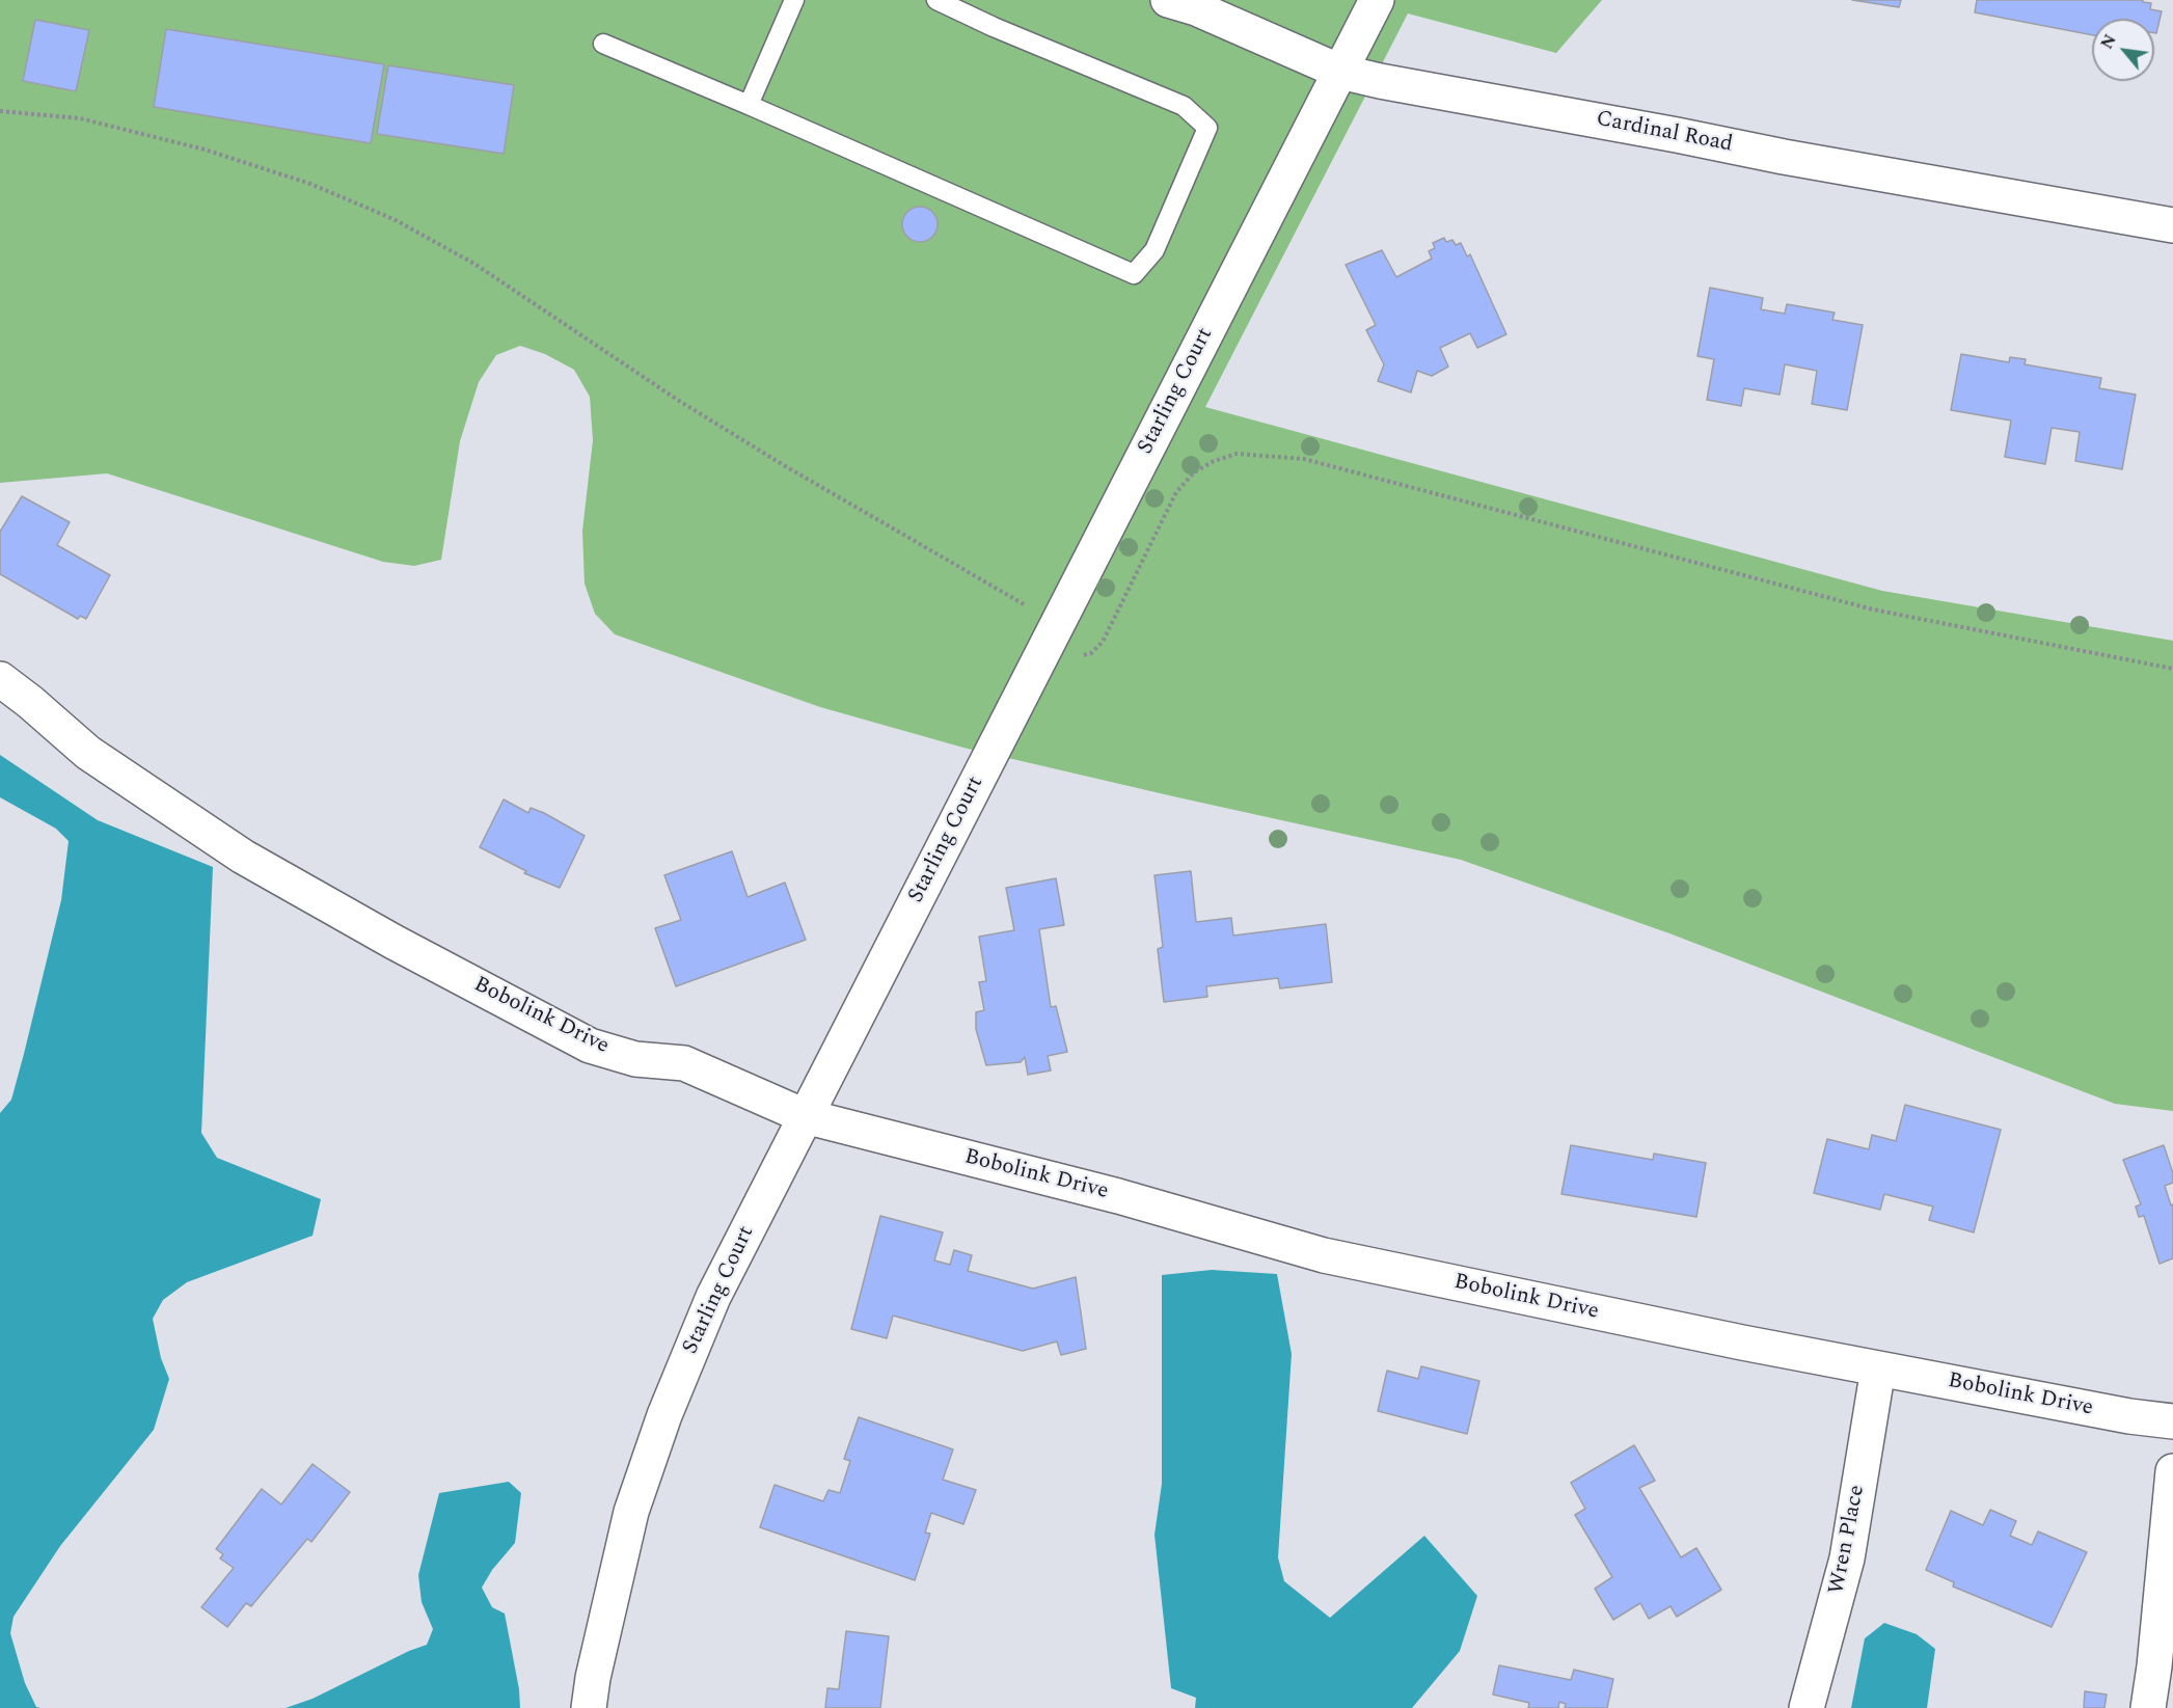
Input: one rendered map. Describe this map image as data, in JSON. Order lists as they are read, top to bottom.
{
  "streets": {
    "street": [
      "Cardinal Road",
      "Starling Court",
      "Bobolink Drive",
      "Wren Place"
    ]
  },
  "crossings": [
    ["Cardinal Road", "Starling Court"],
    ["Starling Court", "Bobolink Drive"],
    ["Bobolink Drive", "Wren Place"]
  ],
  "north": "top left"
}
